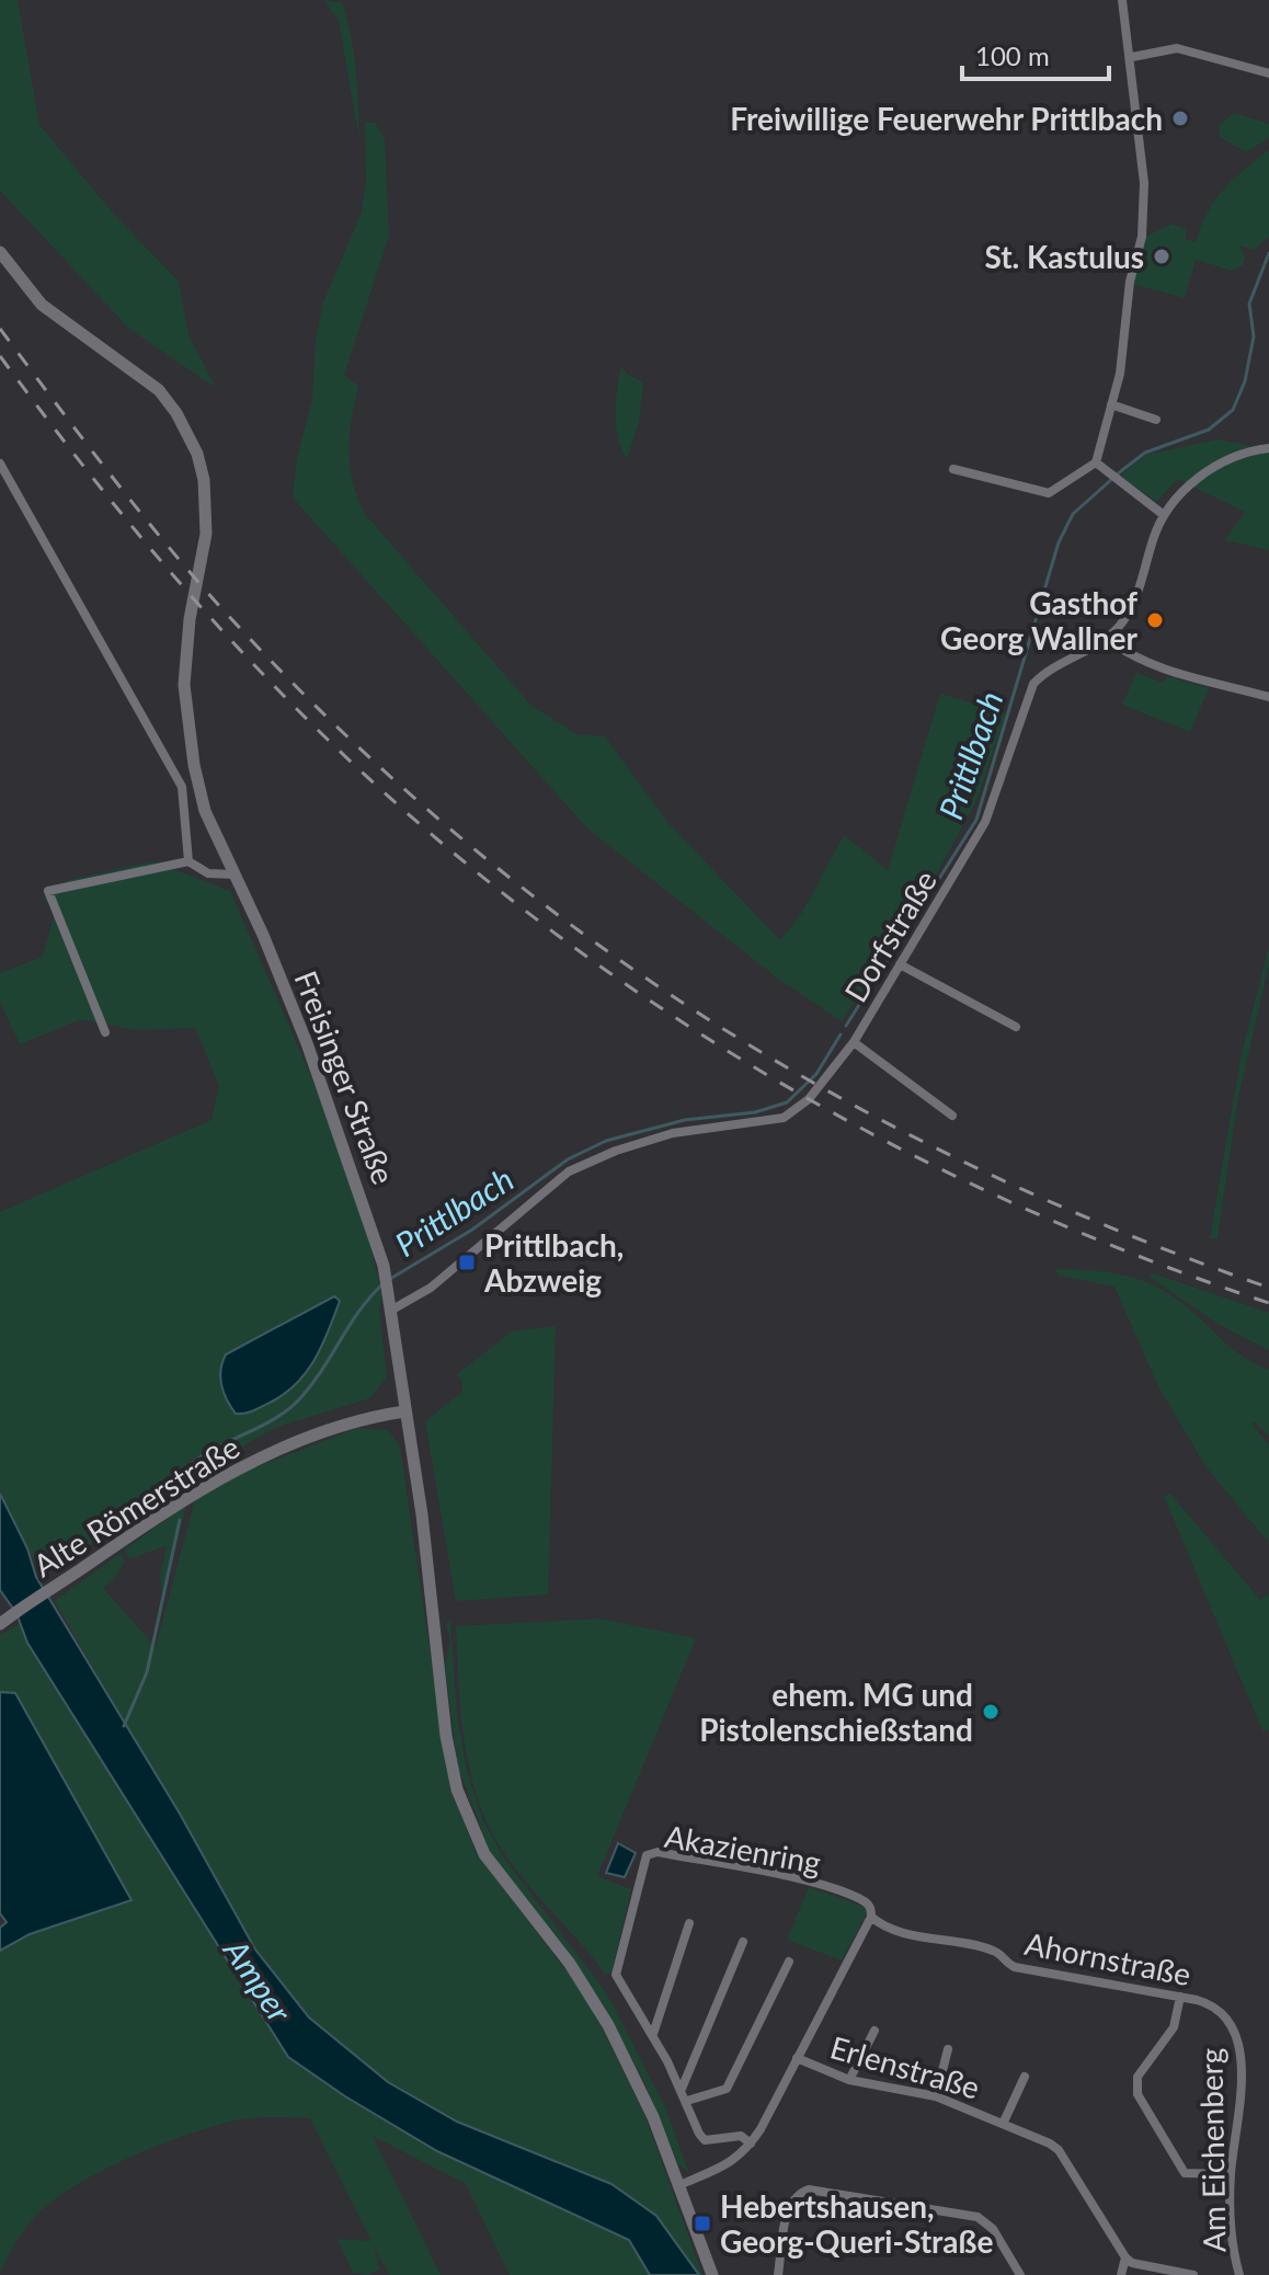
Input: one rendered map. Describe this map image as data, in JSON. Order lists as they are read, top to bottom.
{
  "streets": {
    "main road": ["Freisinger Straße", "Alte Römerstraße"],
    "street": [
      "Dorfstraße",
      "Akazienring",
      "Ahornstraße",
      "Erlenstraße",
      "Am Eichenberg"
    ]
  },
  "crossings": [
    ["Dorfstraße", "Freisinger Straße"],
    ["Freisinger Straße", "Alte Römerstraße"],
    ["Akazienring", "Ahornstraße"],
    ["Ahornstraße", "Am Eichenberg"]
  ],
  "water": ["Prittlbach", "Amper"],
  "places": {
    "other": [
      "Freiwillige Feuerwehr Prittlbach",
      "St. Kastulus",
      "Gasthof Georg Wallner",
      "ehem. MG und Pistolenschießstand"
    ],
    "transit": ["Prittlbach, Abzweig", "Hebertshausen, Georg-Queri-Straße"]
  },
  "scale_bar": "100 m"
}
